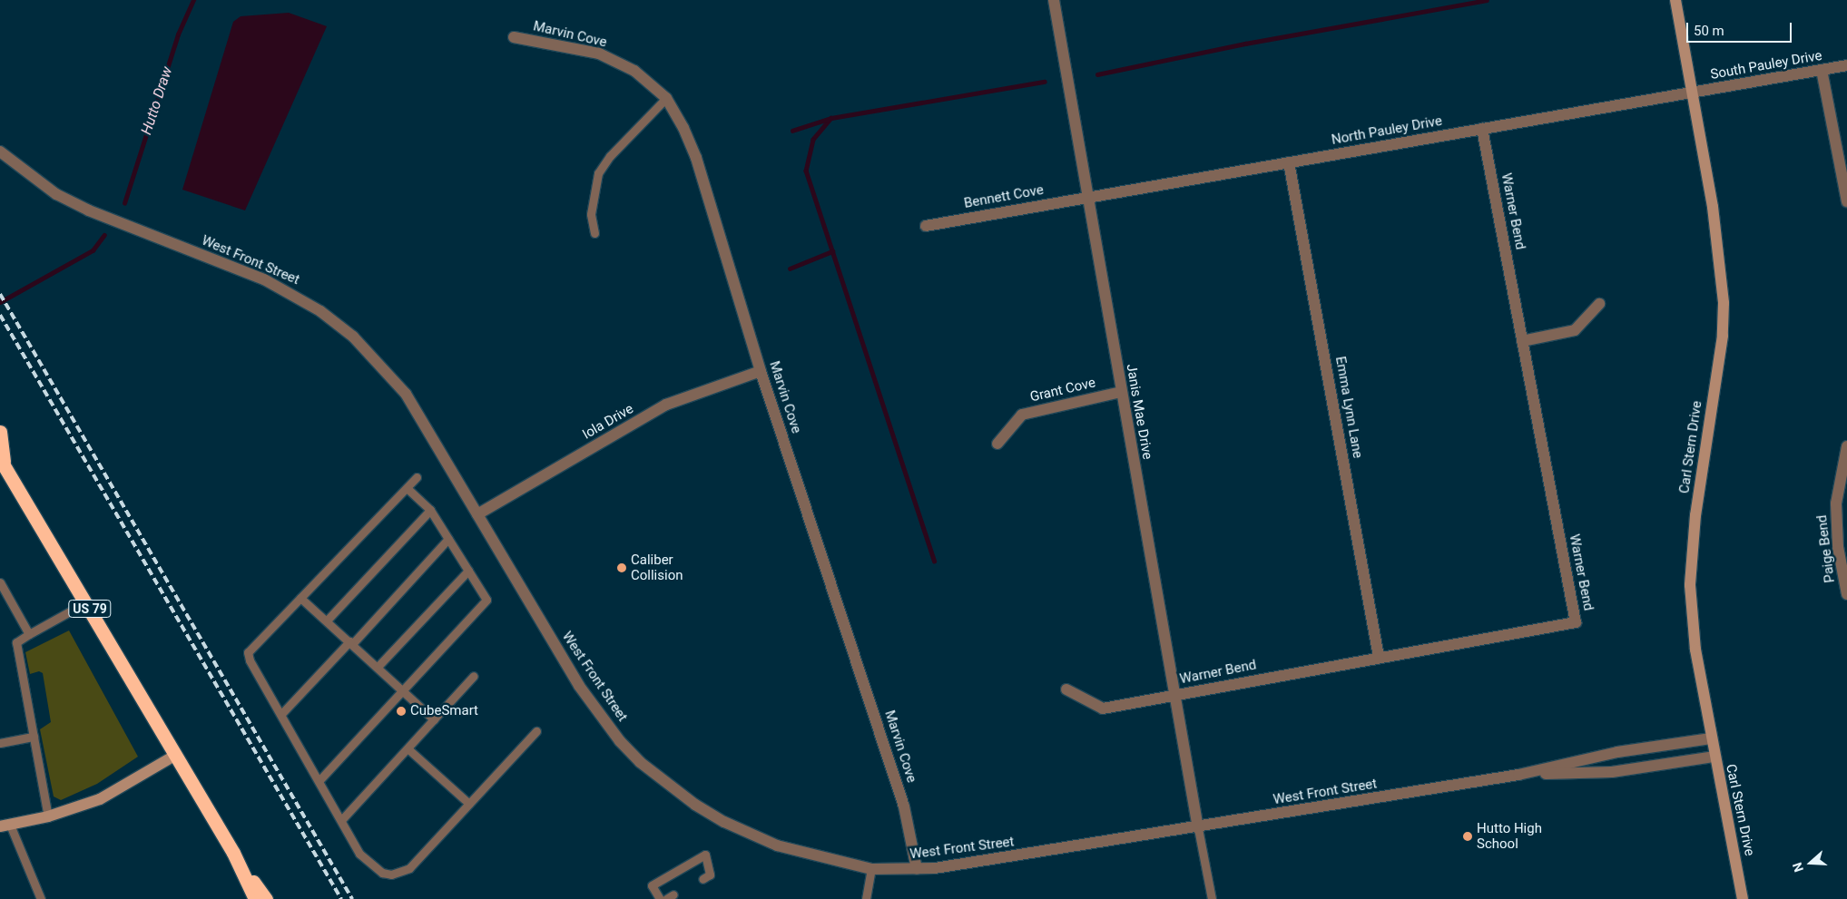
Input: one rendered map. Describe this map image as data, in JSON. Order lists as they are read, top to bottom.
{
  "streets": {
    "highway": ["US 79"],
    "street": [
      "Marvin Cove",
      "South Pauley Drive",
      "North Pauley Drive",
      "Bennett Cove",
      "Warner Bend",
      "West Front Street",
      "Grant Cove",
      "Emma Lynn Lane",
      "Janis Mae Drive",
      "Iola Drive",
      "Carl Stern Drive",
      "Paige Bend"
    ]
  },
  "crossings": [
    ["Marvin Cove", "West Front Street"],
    ["Marvin Cove", "Iola Drive"],
    ["South Pauley Drive", "North Pauley Drive"],
    ["South Pauley Drive", "Carl Stern Drive"],
    ["North Pauley Drive", "Bennett Cove"],
    ["North Pauley Drive", "Warner Bend"],
    ["North Pauley Drive", "Emma Lynn Lane"],
    ["North Pauley Drive", "Janis Mae Drive"],
    ["North Pauley Drive", "Carl Stern Drive"],
    ["Bennett Cove", "Janis Mae Drive"],
    ["Warner Bend", "Emma Lynn Lane"],
    ["Warner Bend", "Janis Mae Drive"],
    ["West Front Street", "Janis Mae Drive"],
    ["West Front Street", "Iola Drive"],
    ["West Front Street", "Carl Stern Drive"],
    ["Grant Cove", "Janis Mae Drive"]
  ],
  "water": ["Hutto Draw"],
  "places": ["Caliber Collision", "CubeSmart", "Hutto High School"],
  "scale_bar": "50 m",
  "north": "left"
}
